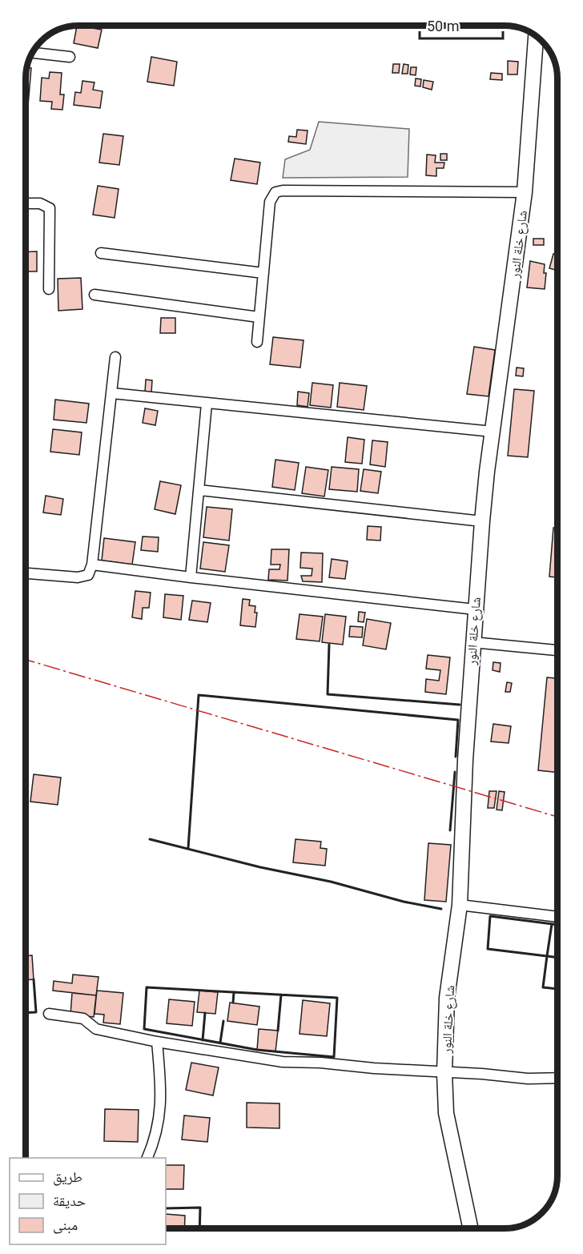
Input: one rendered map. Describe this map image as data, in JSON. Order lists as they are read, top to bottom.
{
  "streets": {
    "street": ["شارع خلة النور"]
  },
  "legend": ["طريق", "حديقة", "مبنى"],
  "scale_bar": "50 m"
}
